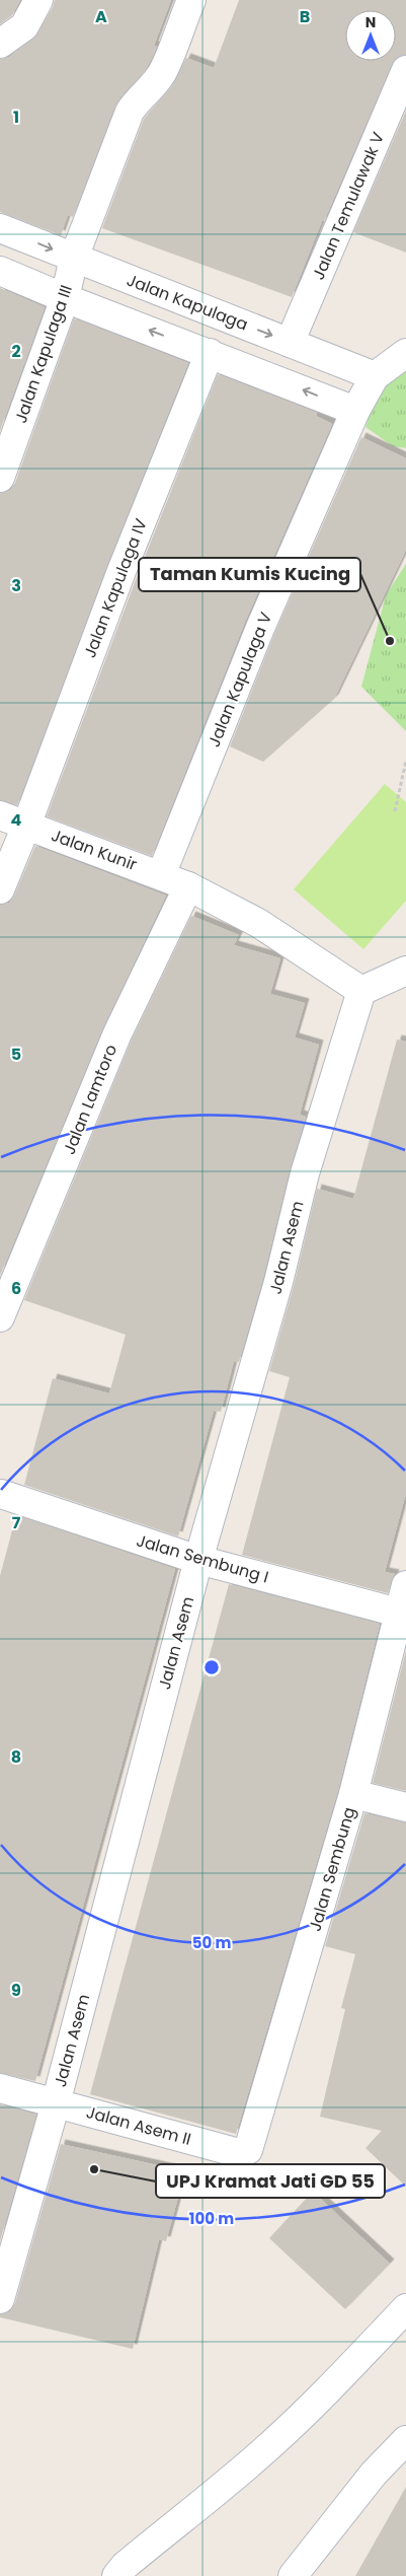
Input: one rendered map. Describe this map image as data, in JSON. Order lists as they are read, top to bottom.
{
  "streets": {
    "street": [
      "Jalan Temulawak V",
      "Jalan Kapulaga",
      "Jalan Kapulaga III",
      "Jalan Kapulaga IV",
      "Jalan Kapulaga V",
      "Jalan Kunir",
      "Jalan Lamtoro",
      "Jalan Asem",
      "Jalan Sembung I",
      "Jalan Sembung",
      "Jalan Asem II"
    ]
  },
  "crossings": [
    ["Jalan Temulawak V", "Jalan Kapulaga"],
    ["Jalan Kapulaga", "Jalan Kapulaga III"],
    ["Jalan Kapulaga", "Jalan Kapulaga V"],
    ["Jalan Kapulaga IV", "Jalan Kunir"],
    ["Jalan Kapulaga V", "Jalan Kunir"],
    ["Jalan Kunir", "Jalan Lamtoro"],
    ["Jalan Kunir", "Jalan Asem"],
    ["Jalan Asem", "Jalan Sembung I"],
    ["Jalan Asem", "Jalan Asem II"],
    ["Jalan Sembung I", "Jalan Sembung"],
    ["Jalan Sembung", "Jalan Asem II"]
  ],
  "places": ["Taman Kumis Kucing", "UPJ Kramat Jati GD 55"],
  "north": "top",
  "grid": {
    "columns": ["A", "B"],
    "rows": [
      "1",
      "2",
      "3",
      "4",
      "5",
      "6",
      "7",
      "8",
      "9"
    ]
  },
  "rings": ["50 m", "100 m"]
}
